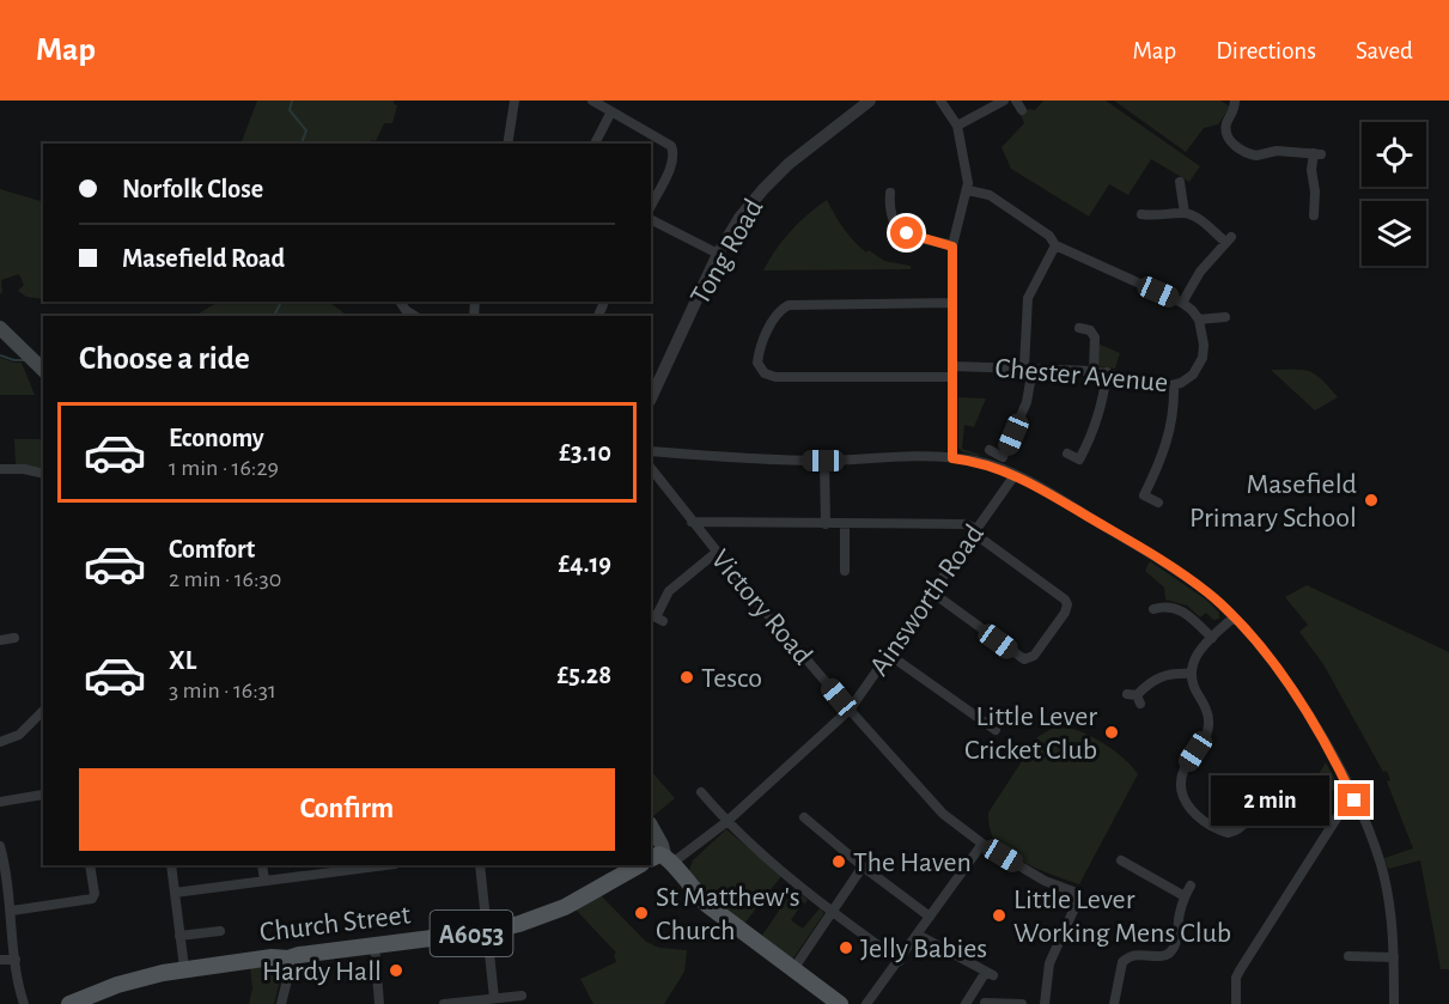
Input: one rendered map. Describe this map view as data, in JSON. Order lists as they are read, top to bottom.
{
  "streets": {
    "main road": ["Church Street", "A6053"],
    "street": [
      "Tong Road",
      "Chester Avenue",
      "Ainsworth Road",
      "Victory Road"
    ]
  },
  "crossings": [
    ["Ainsworth Road", "Victory Road"]
  ],
  "places": [
    "Masefield Primary School",
    "Tesco",
    "Little Lever Cricket Club",
    "The Haven",
    "St Matthew's Church",
    "Little Lever Working Mens Club",
    "Jelly Babies",
    "Hardy Hall"
  ],
  "page": {
    "header": "Map",
    "nav": ["Map", "Directions", "Saved"],
    "banner": ["Norfolk Close", "Masefield Road"],
    "heading": "Choose a ride",
    "list": [
      {
        "name": "Economy",
        "note": "1 min · 16:29",
        "value": "£3.10"
      },
      {
        "name": "Comfort",
        "note": "2 min · 16:30",
        "value": "£4.19"
      },
      {
        "name": "XL",
        "note": "3 min · 16:31",
        "value": "£5.28"
      }
    ],
    "buttons": "Confirm",
    "bubble": "2 min"
  }
}
